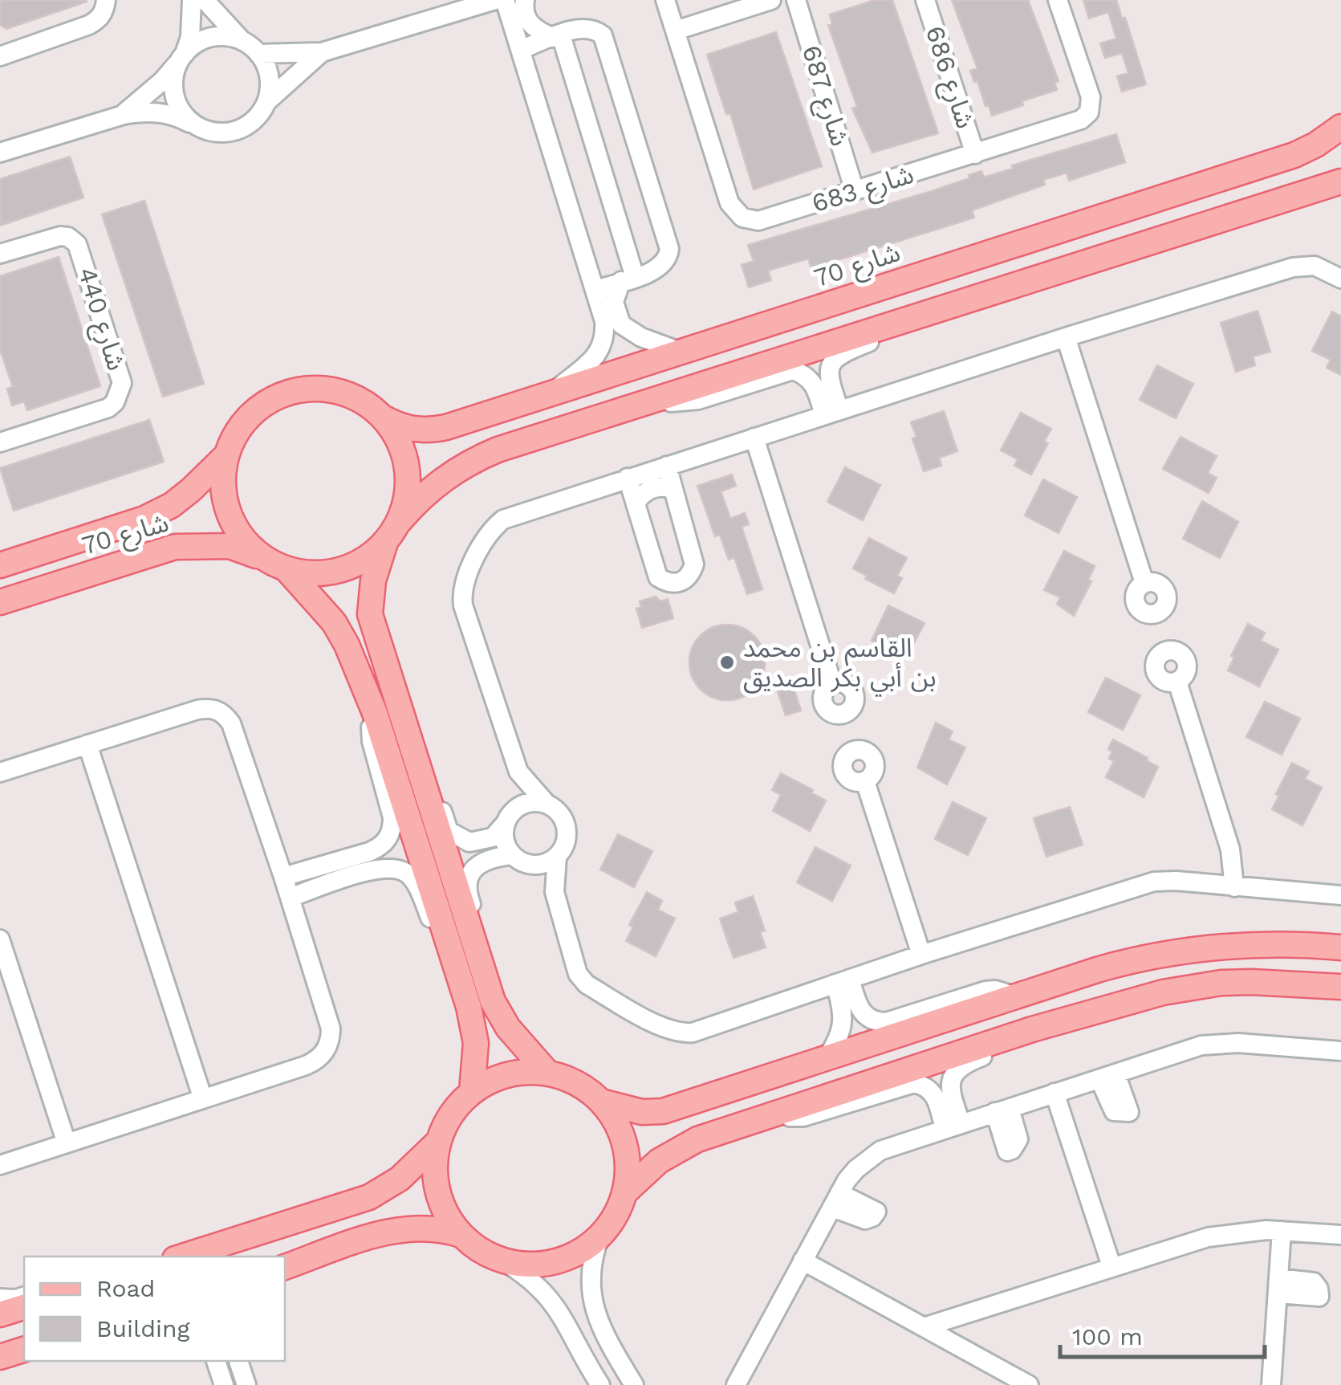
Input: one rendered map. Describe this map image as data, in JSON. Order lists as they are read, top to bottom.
{
  "streets": {
    "main road": ["شارع 70"],
    "street": [
      "شارع 686",
      "شارع 687",
      "شارع 683",
      "شارع 440"
    ]
  },
  "crossings": [
    ["شارع 686", "شارع 683"],
    ["شارع 687", "شارع 683"]
  ],
  "places": ["القاسم بن محمد بن أبي بكر الصديق"],
  "legend": ["Road", "Building"],
  "scale_bar": "100 m"
}
